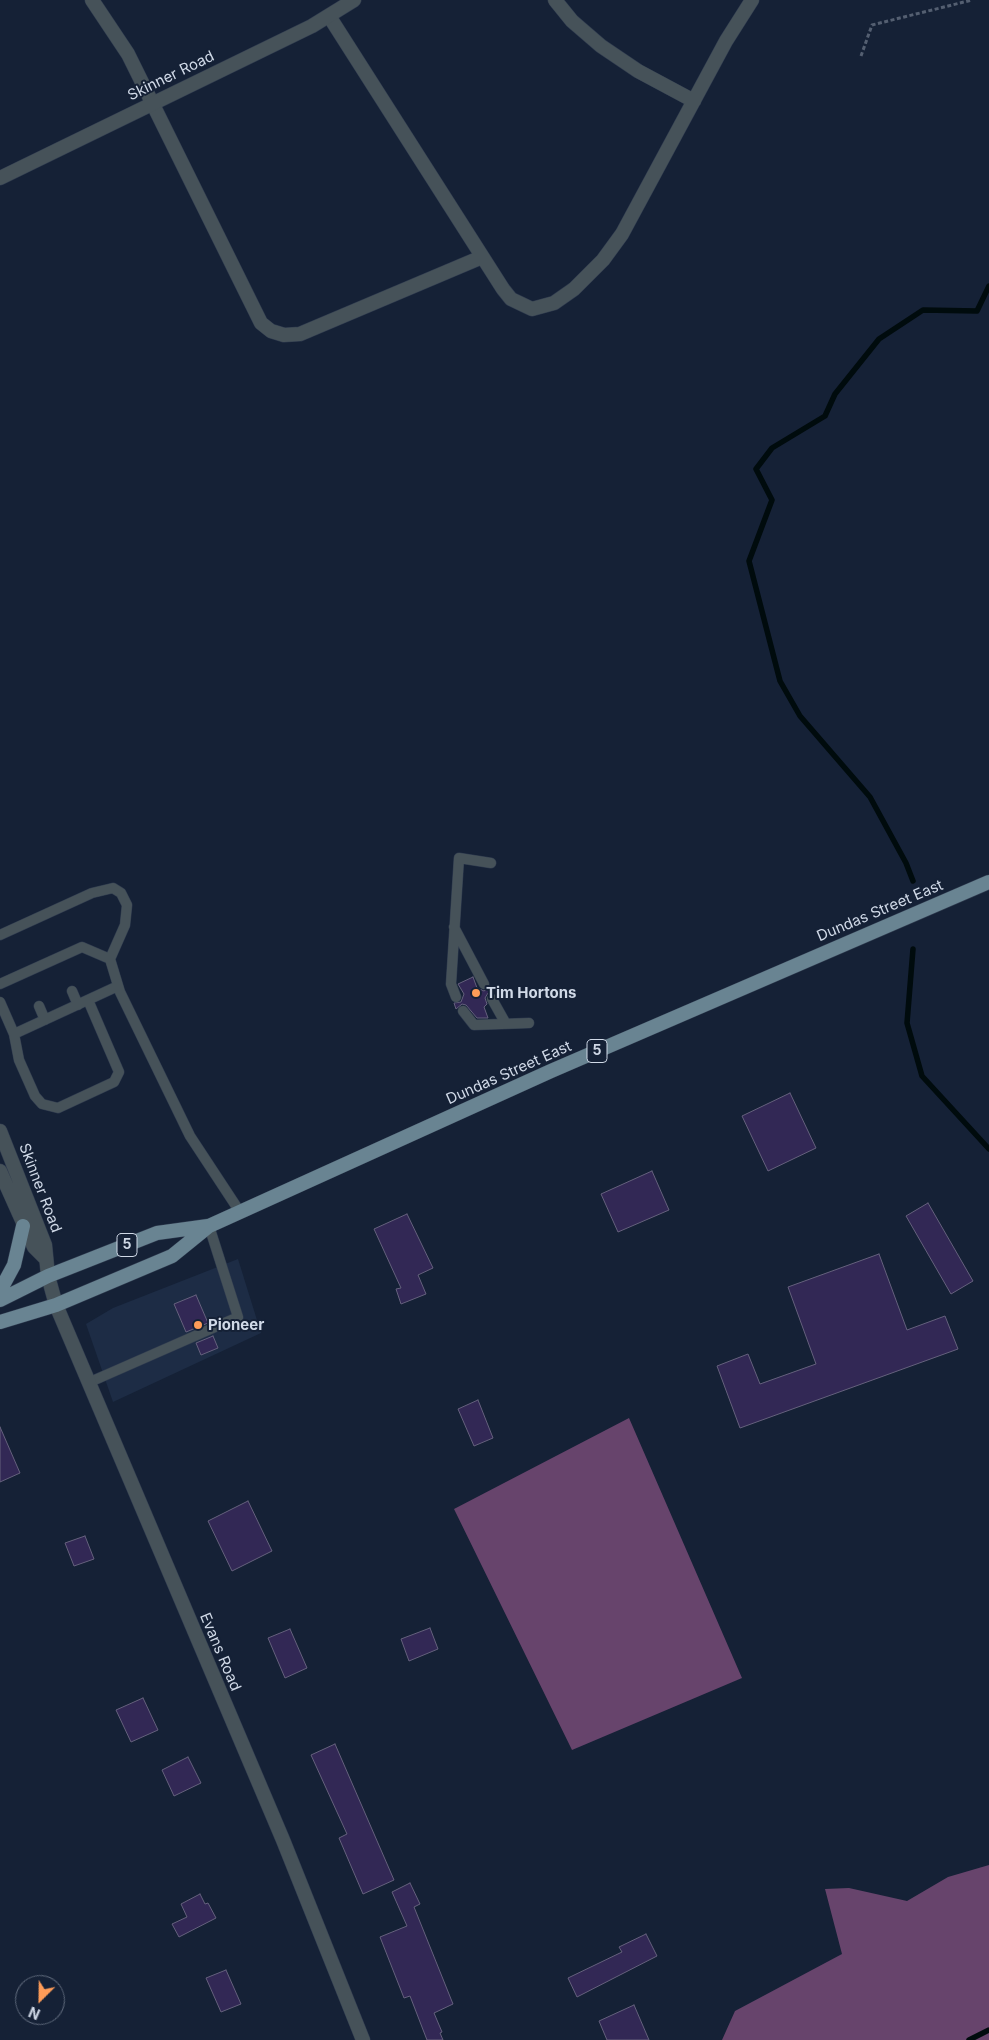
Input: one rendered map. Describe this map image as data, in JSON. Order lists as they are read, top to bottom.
{
  "streets": {
    "main road": ["Dundas Street East", "5"],
    "street": ["Skinner Road", "Evans Road"]
  },
  "crossings": [
    ["Skinner Road", "Dundas Street East"],
    ["Skinner Road", "Evans Road"],
    ["Dundas Street East", "Evans Road"]
  ],
  "places": ["Tim Hortons", "Pioneer"],
  "north": "bottom left"
}
